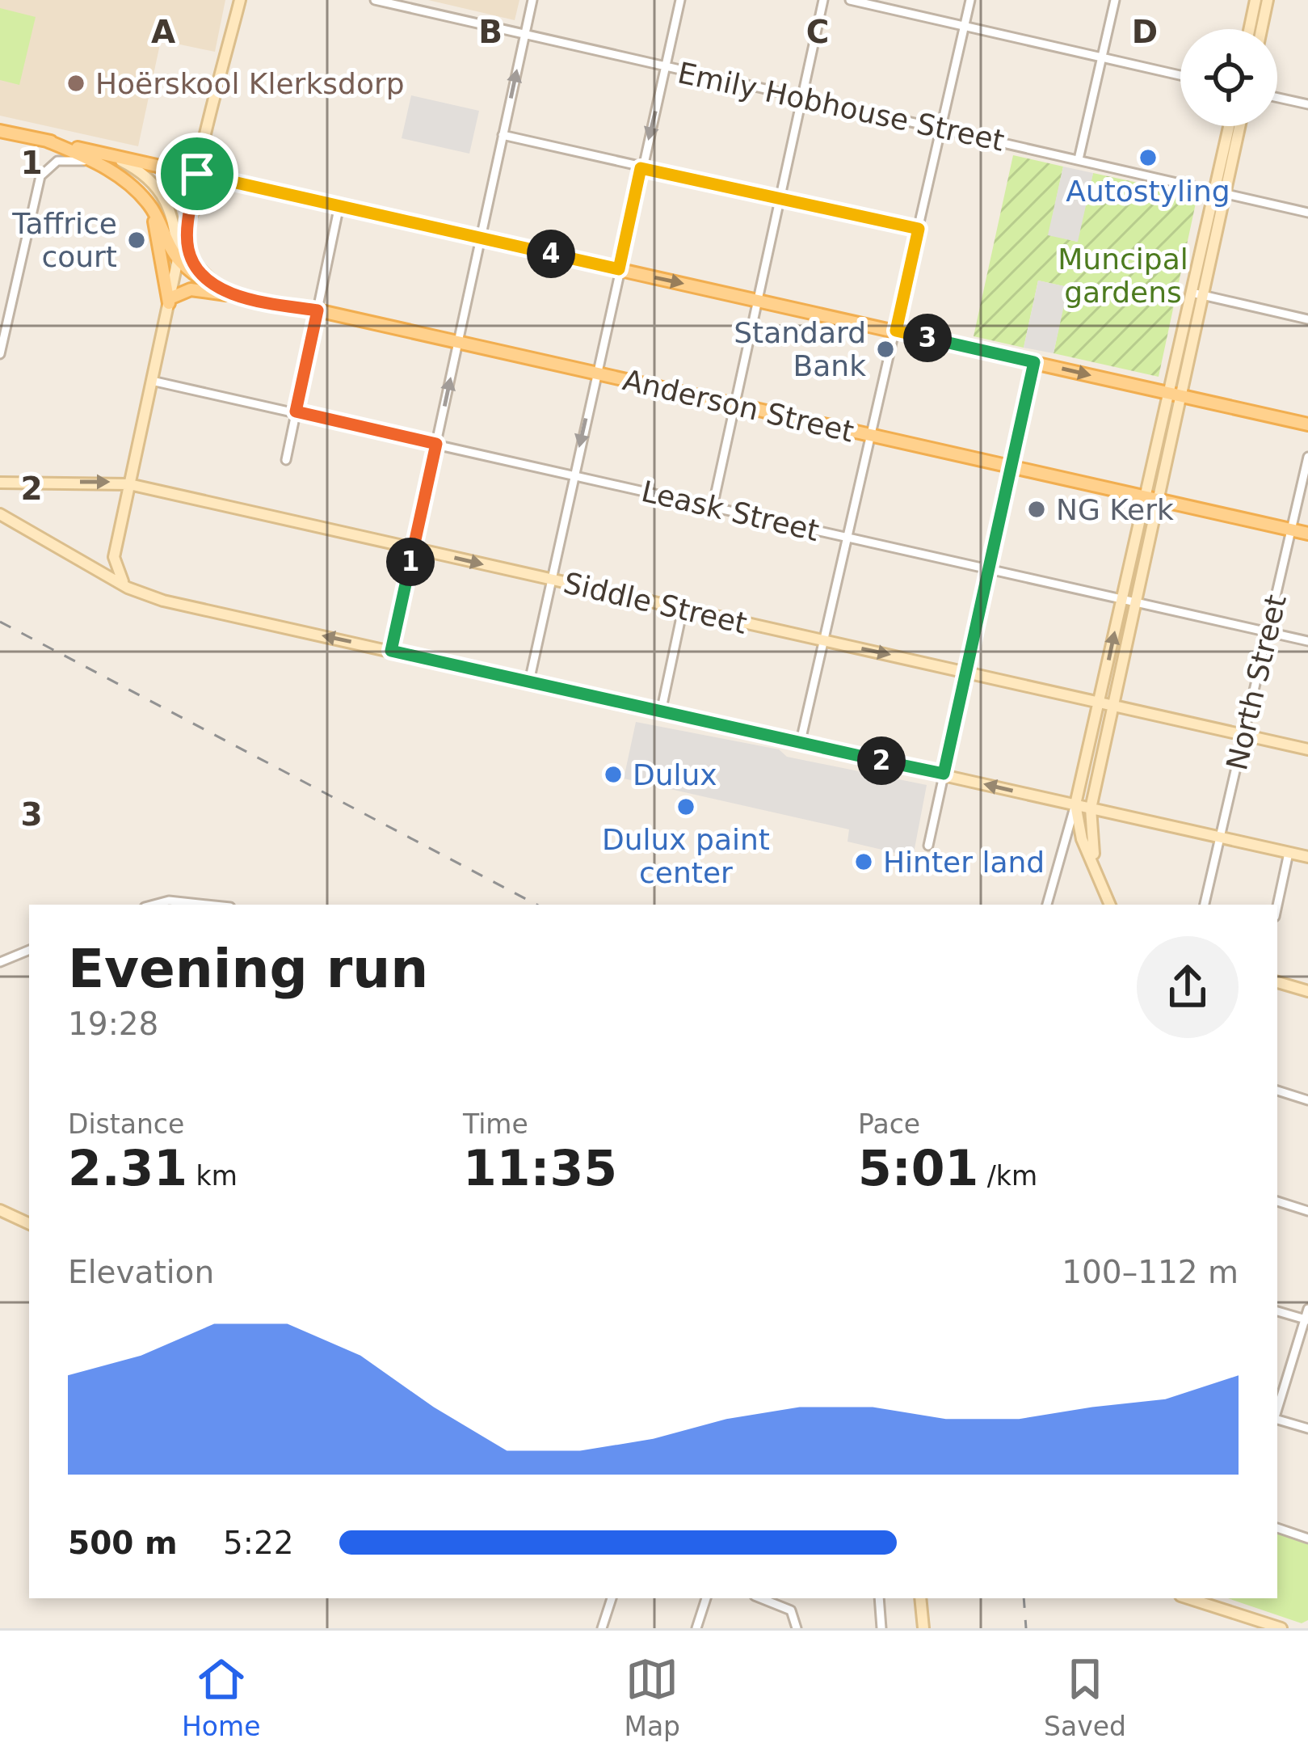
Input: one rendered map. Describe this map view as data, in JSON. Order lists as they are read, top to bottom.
{
  "streets": {
    "main road": ["Anderson Street"],
    "street": [
      "Emily Hobhouse Street",
      "Leask Street",
      "Siddle Street",
      "North Street"
    ]
  },
  "crossings": [
    ["Anderson Street", "North Street"],
    ["Leask Street", "North Street"],
    ["Siddle Street", "North Street"]
  ],
  "parks": ["Muncipal gardens"],
  "places": [
    "Hoërskool Klerksdorp",
    "Autostyling",
    "Taffrice court",
    "Standard Bank",
    "NG Kerk",
    "Dulux",
    "Dulux paint center",
    "Hinter land"
  ],
  "page": {
    "pins": [
      "4",
      "3",
      "1",
      "2"
    ],
    "heading": ["Evening run", "19:28"],
    "stats": [
      ["Distance", "2.31 km"],
      ["Time", "11:35"],
      ["Pace", "5:01 /km"]
    ],
    "chart": ["Elevation", "100–112 m"],
    "list": [
      {
        "name": "500 m",
        "note": "5:22"
      }
    ],
    "tabs": ["Home", "Map", "Saved"]
  },
  "grid": {
    "columns": [
      "A",
      "B",
      "C",
      "D"
    ],
    "rows": ["1", "2", "3"]
  }
}
